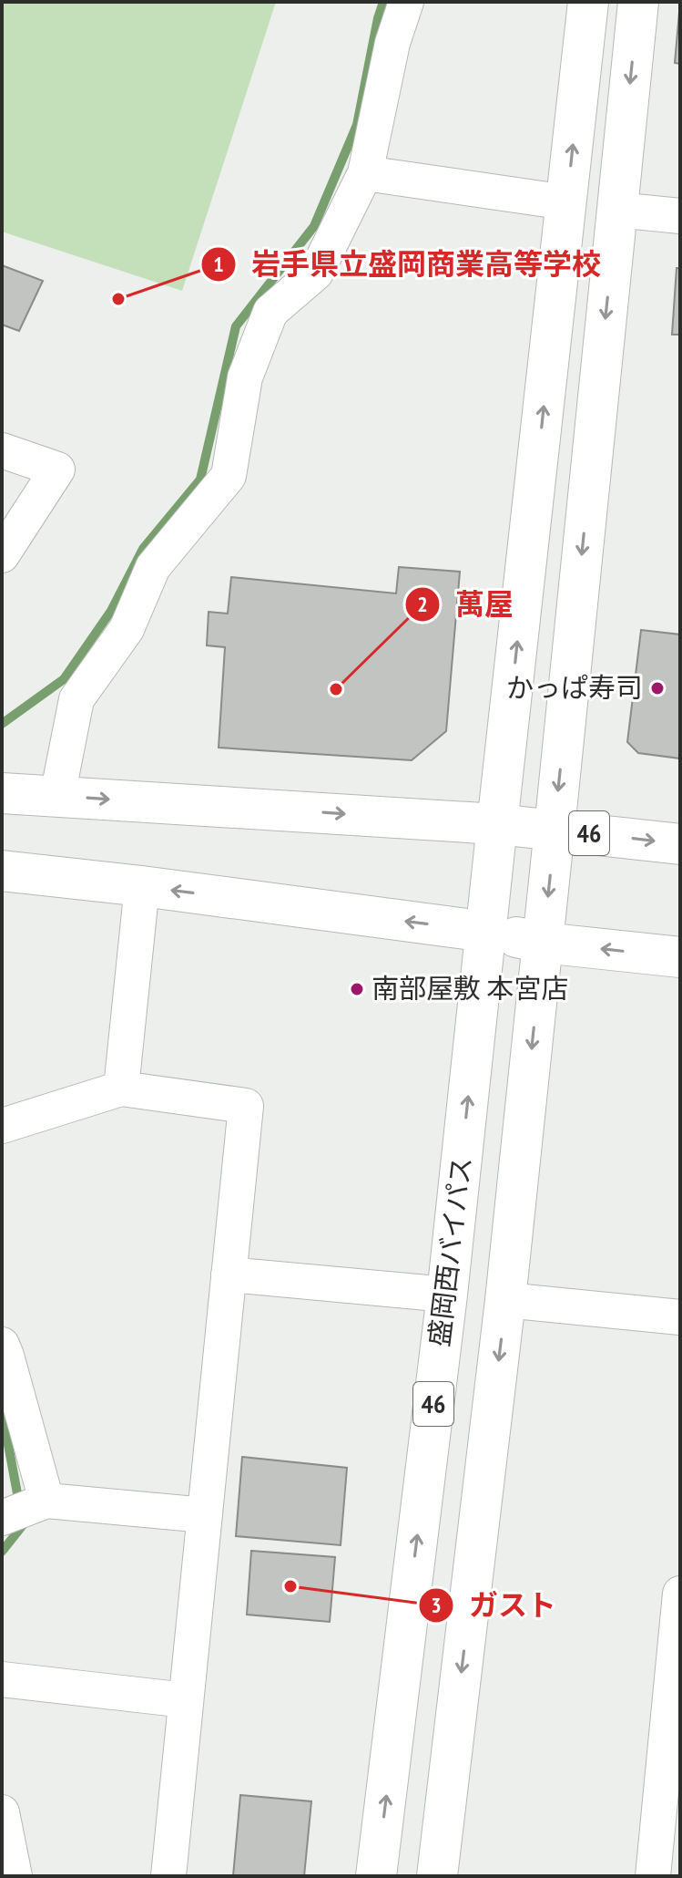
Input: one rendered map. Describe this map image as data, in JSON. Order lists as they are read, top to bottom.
{
  "streets": {
    "main road": ["46", "盛岡西バイパス"]
  },
  "crossings": [
    ["46", "盛岡西バイパス"]
  ],
  "places": [
    "岩手県立盛岡商業高等学校",
    "かっぱ寿司",
    "萬屋",
    "南部屋敷 本宮店",
    "ガスト"
  ]
}
